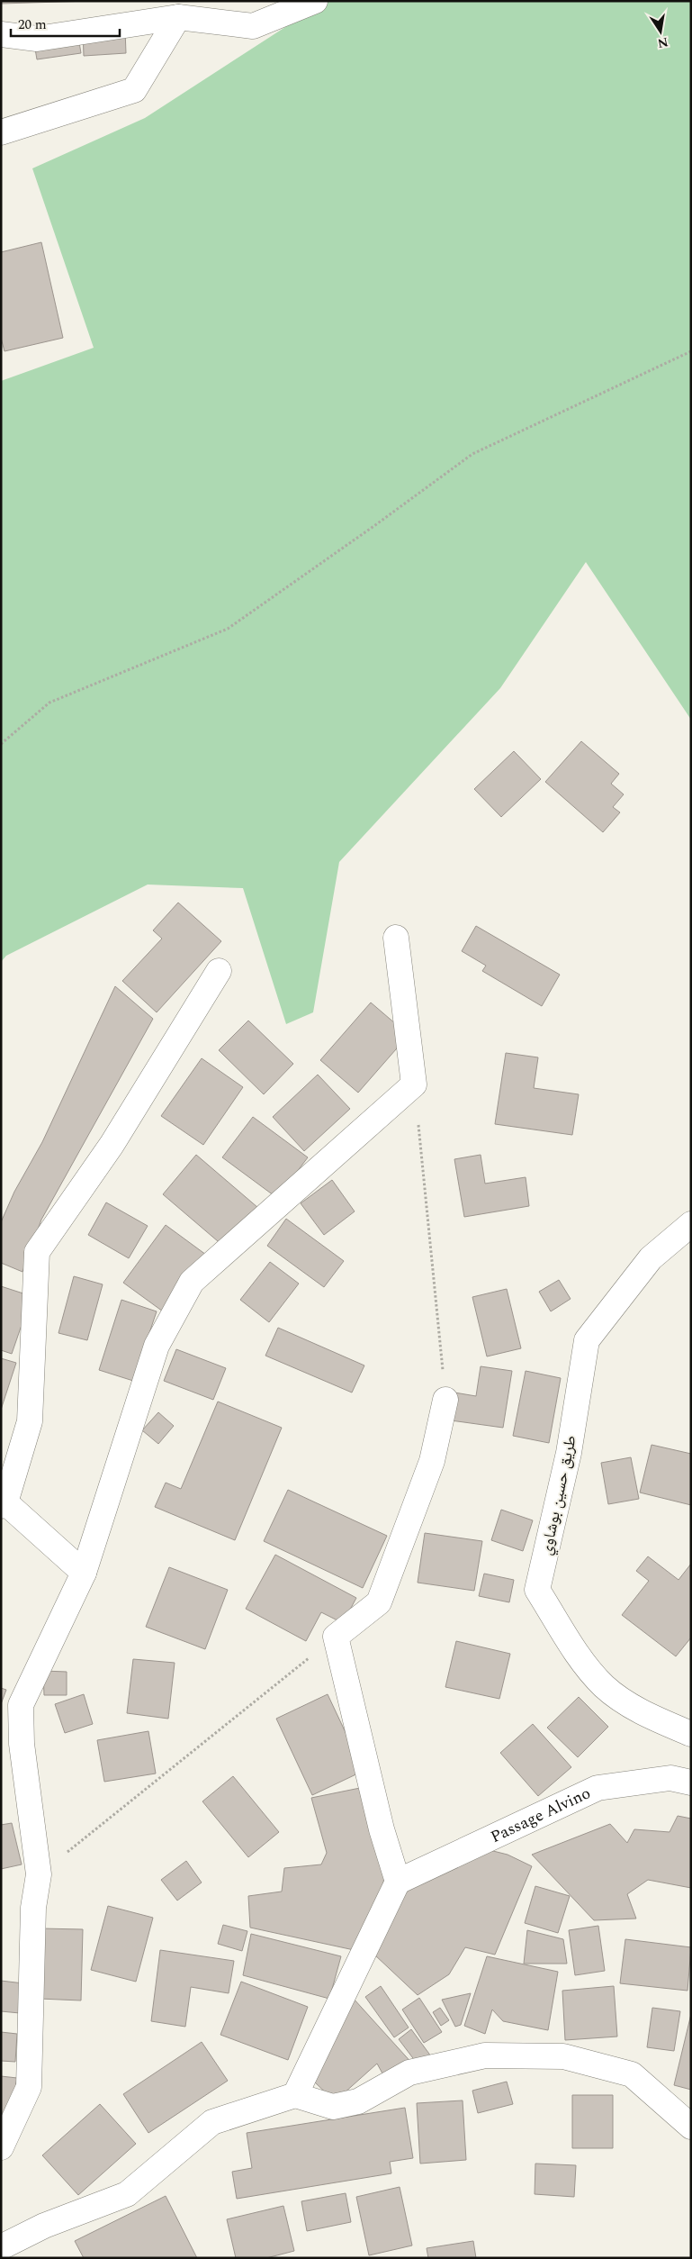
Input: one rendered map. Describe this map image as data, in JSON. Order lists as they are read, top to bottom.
{
  "streets": {
    "street": ["طريق حسين بوشاوي", "Passage Alvino"]
  },
  "scale_bar": "20 m",
  "north": "bottom"
}
